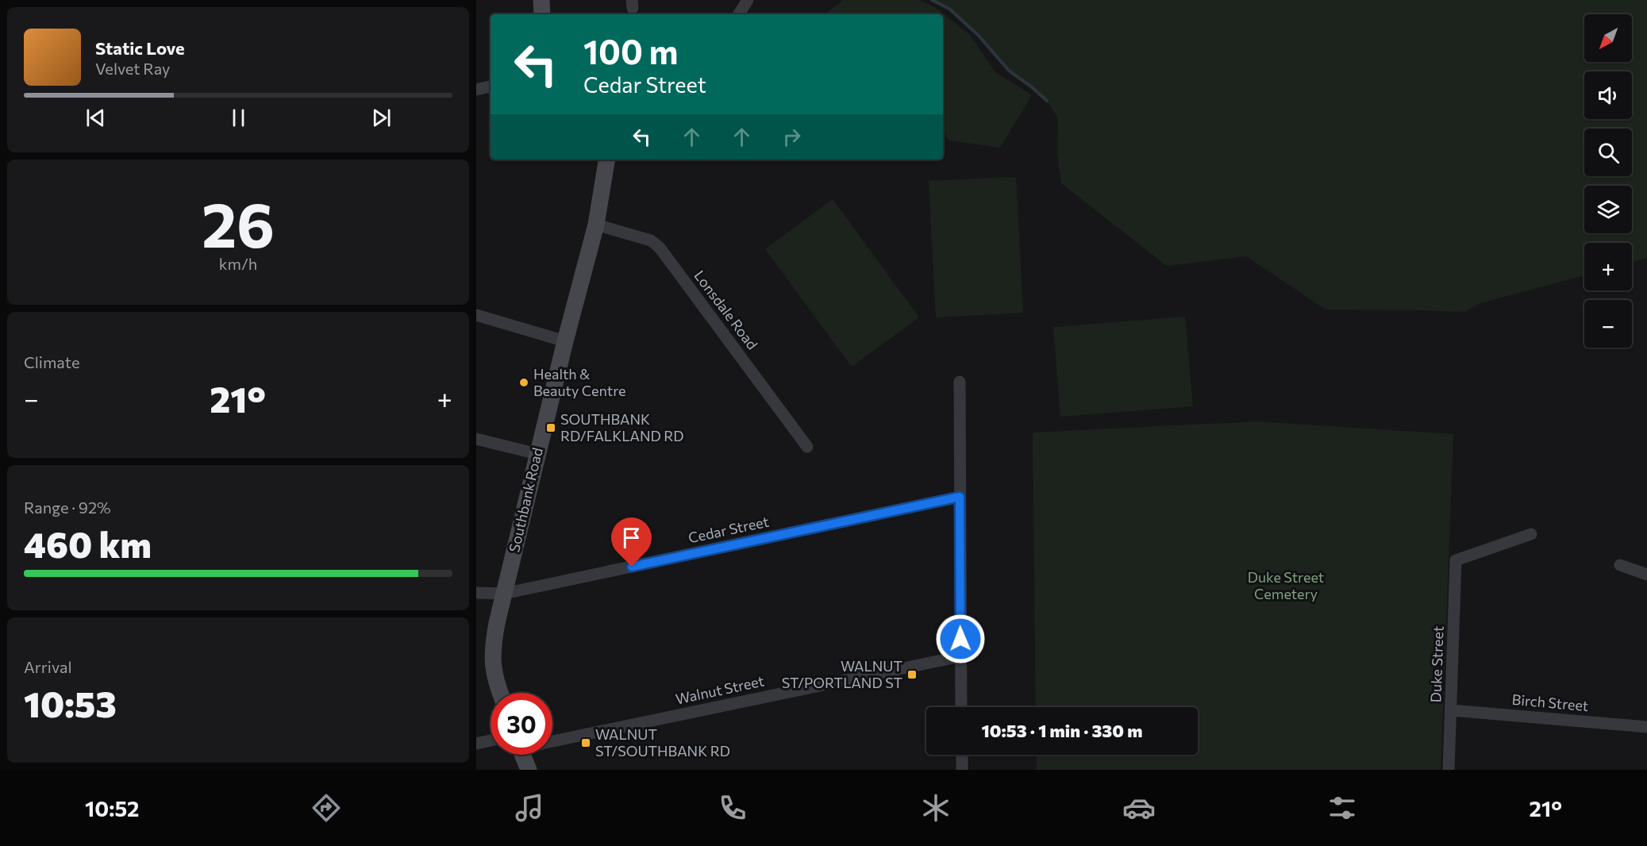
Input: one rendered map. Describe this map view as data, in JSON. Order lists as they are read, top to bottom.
{
  "streets": {
    "street": [
      "Lonsdale Road",
      "Southbank Road",
      "Cedar Street",
      "Duke Street",
      "Walnut Street",
      "Birch Street"
    ]
  },
  "crossings": [
    ["Lonsdale Road", "Southbank Road"],
    ["Southbank Road", "Cedar Street"],
    ["Duke Street", "Birch Street"]
  ],
  "parks": ["Duke Street Cemetery"],
  "places": {
    "other": ["Health & Beauty Centre"],
    "transit": ["SOUTHBANK RD/FALKLAND RD", "WALNUT ST/PORTLAND ST", "WALNUT ST/SOUTHBANK RD"]
  },
  "north": "bottom left",
  "page": {
    "map_buttons": ["+", "−"],
    "turn": ["100 m", "Cedar Street"],
    "song": ["Static Love", "Velvet Ray"],
    "tile": [
      ["26", "km/h"],
      "Climate",
      ["Range · 92%", "460 km"],
      ["Arrival", "10:53"]
    ],
    "heat": ["−", "21°", "+"],
    "limit": "30",
    "trip": "10:53 · 1 min · 330 m",
    "tabs": ["10:52", "21°"]
  }
}
